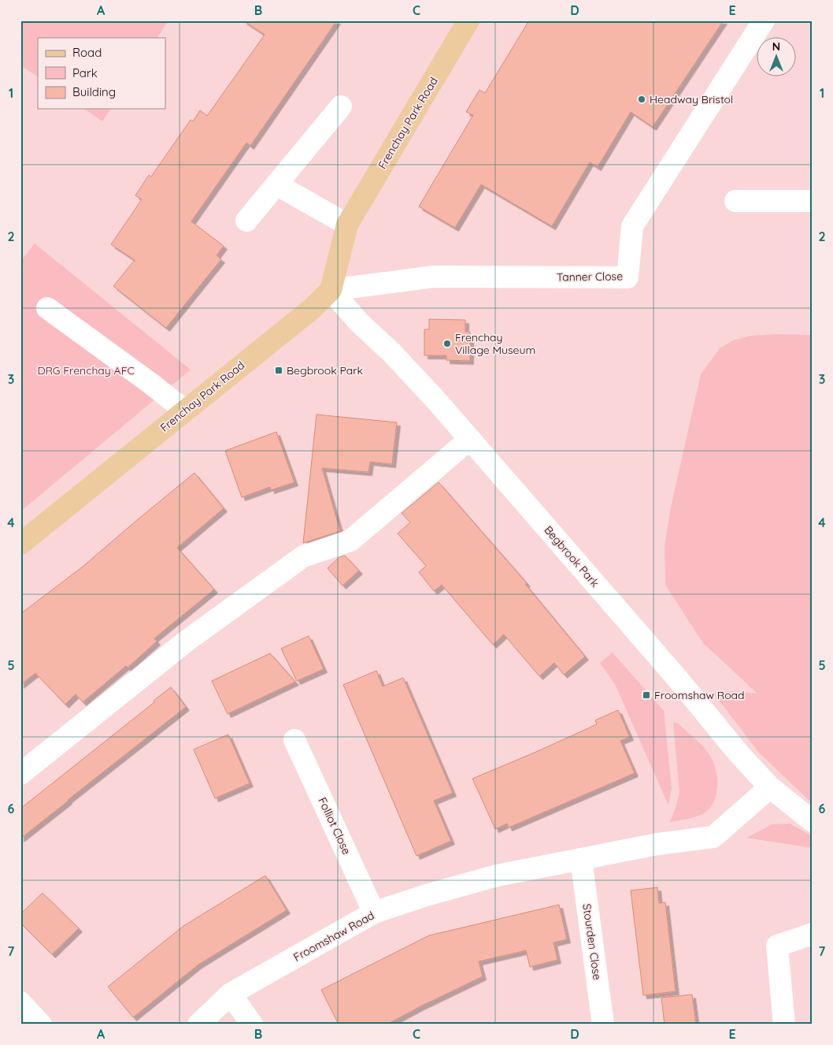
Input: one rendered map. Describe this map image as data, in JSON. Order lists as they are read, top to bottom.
{
  "streets": {
    "main road": ["Frenchay Park Road"],
    "street": [
      "Tanner Close",
      "Begbrook Park",
      "Folliot Close",
      "Froomshaw Road",
      "Stourden Close"
    ]
  },
  "crossings": [
    ["Frenchay Park Road", "Tanner Close"],
    ["Frenchay Park Road", "Begbrook Park"],
    ["Tanner Close", "Begbrook Park"],
    ["Begbrook Park", "Froomshaw Road"],
    ["Folliot Close", "Froomshaw Road"],
    ["Froomshaw Road", "Stourden Close"]
  ],
  "parks": ["DRG Frenchay AFC"],
  "places": {
    "other": ["Headway Bristol", "Frenchay Village Museum"],
    "transit": ["Begbrook Park", "Froomshaw Road"]
  },
  "legend": ["Road", "Park", "Building"],
  "north": "top",
  "grid": {
    "columns": [
      "A",
      "B",
      "C",
      "D",
      "E"
    ],
    "rows": [
      "1",
      "2",
      "3",
      "4",
      "5",
      "6",
      "7"
    ]
  }
}
